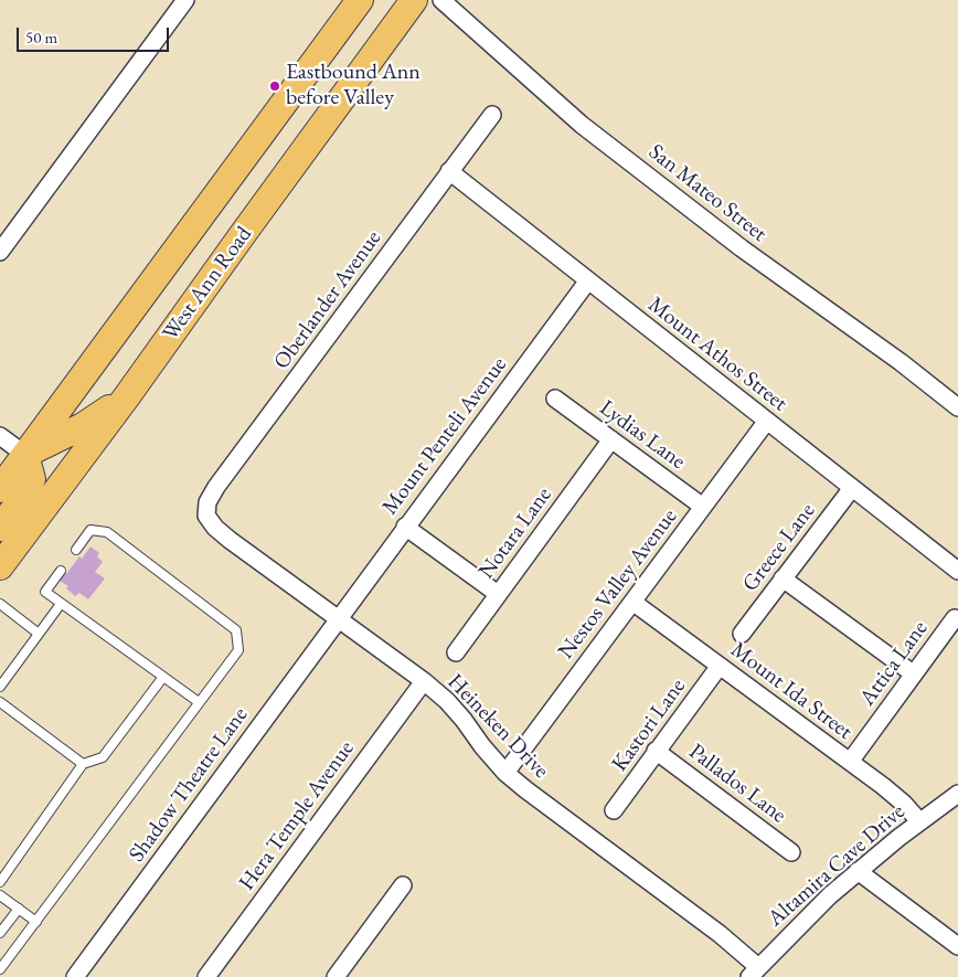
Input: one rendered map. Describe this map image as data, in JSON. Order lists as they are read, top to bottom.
{
  "streets": {
    "main road": ["West Ann Road"],
    "street": [
      "San Mateo Street",
      "Oberlander Avenue",
      "Mount Athos Street",
      "Lydias Lane",
      "Mount Penteli Avenue",
      "Notara Lane",
      "Greece Lane",
      "Nestos Valley Avenue",
      "Attica Lane",
      "Mount Ida Street",
      "Kastori Lane",
      "Heineken Drive",
      "Pallados Lane",
      "Shadow Theatre Lane",
      "Hera Temple Avenue",
      "Altamira Cave Drive"
    ]
  },
  "crossings": [
    ["Oberlander Avenue", "Mount Athos Street"],
    ["Oberlander Avenue", "Heineken Drive"],
    ["Mount Athos Street", "Mount Penteli Avenue"],
    ["Mount Athos Street", "Greece Lane"],
    ["Mount Athos Street", "Nestos Valley Avenue"],
    ["Lydias Lane", "Notara Lane"],
    ["Lydias Lane", "Nestos Valley Avenue"],
    ["Mount Penteli Avenue", "Heineken Drive"],
    ["Mount Penteli Avenue", "Shadow Theatre Lane"],
    ["Nestos Valley Avenue", "Mount Ida Street"],
    ["Nestos Valley Avenue", "Heineken Drive"],
    ["Attica Lane", "Mount Ida Street"],
    ["Mount Ida Street", "Kastori Lane"],
    ["Mount Ida Street", "Altamira Cave Drive"],
    ["Kastori Lane", "Pallados Lane"],
    ["Heineken Drive", "Shadow Theatre Lane"],
    ["Heineken Drive", "Hera Temple Avenue"],
    ["Heineken Drive", "Altamira Cave Drive"]
  ],
  "places": ["Eastbound Ann before Valley"],
  "scale_bar": "50 m"
}
